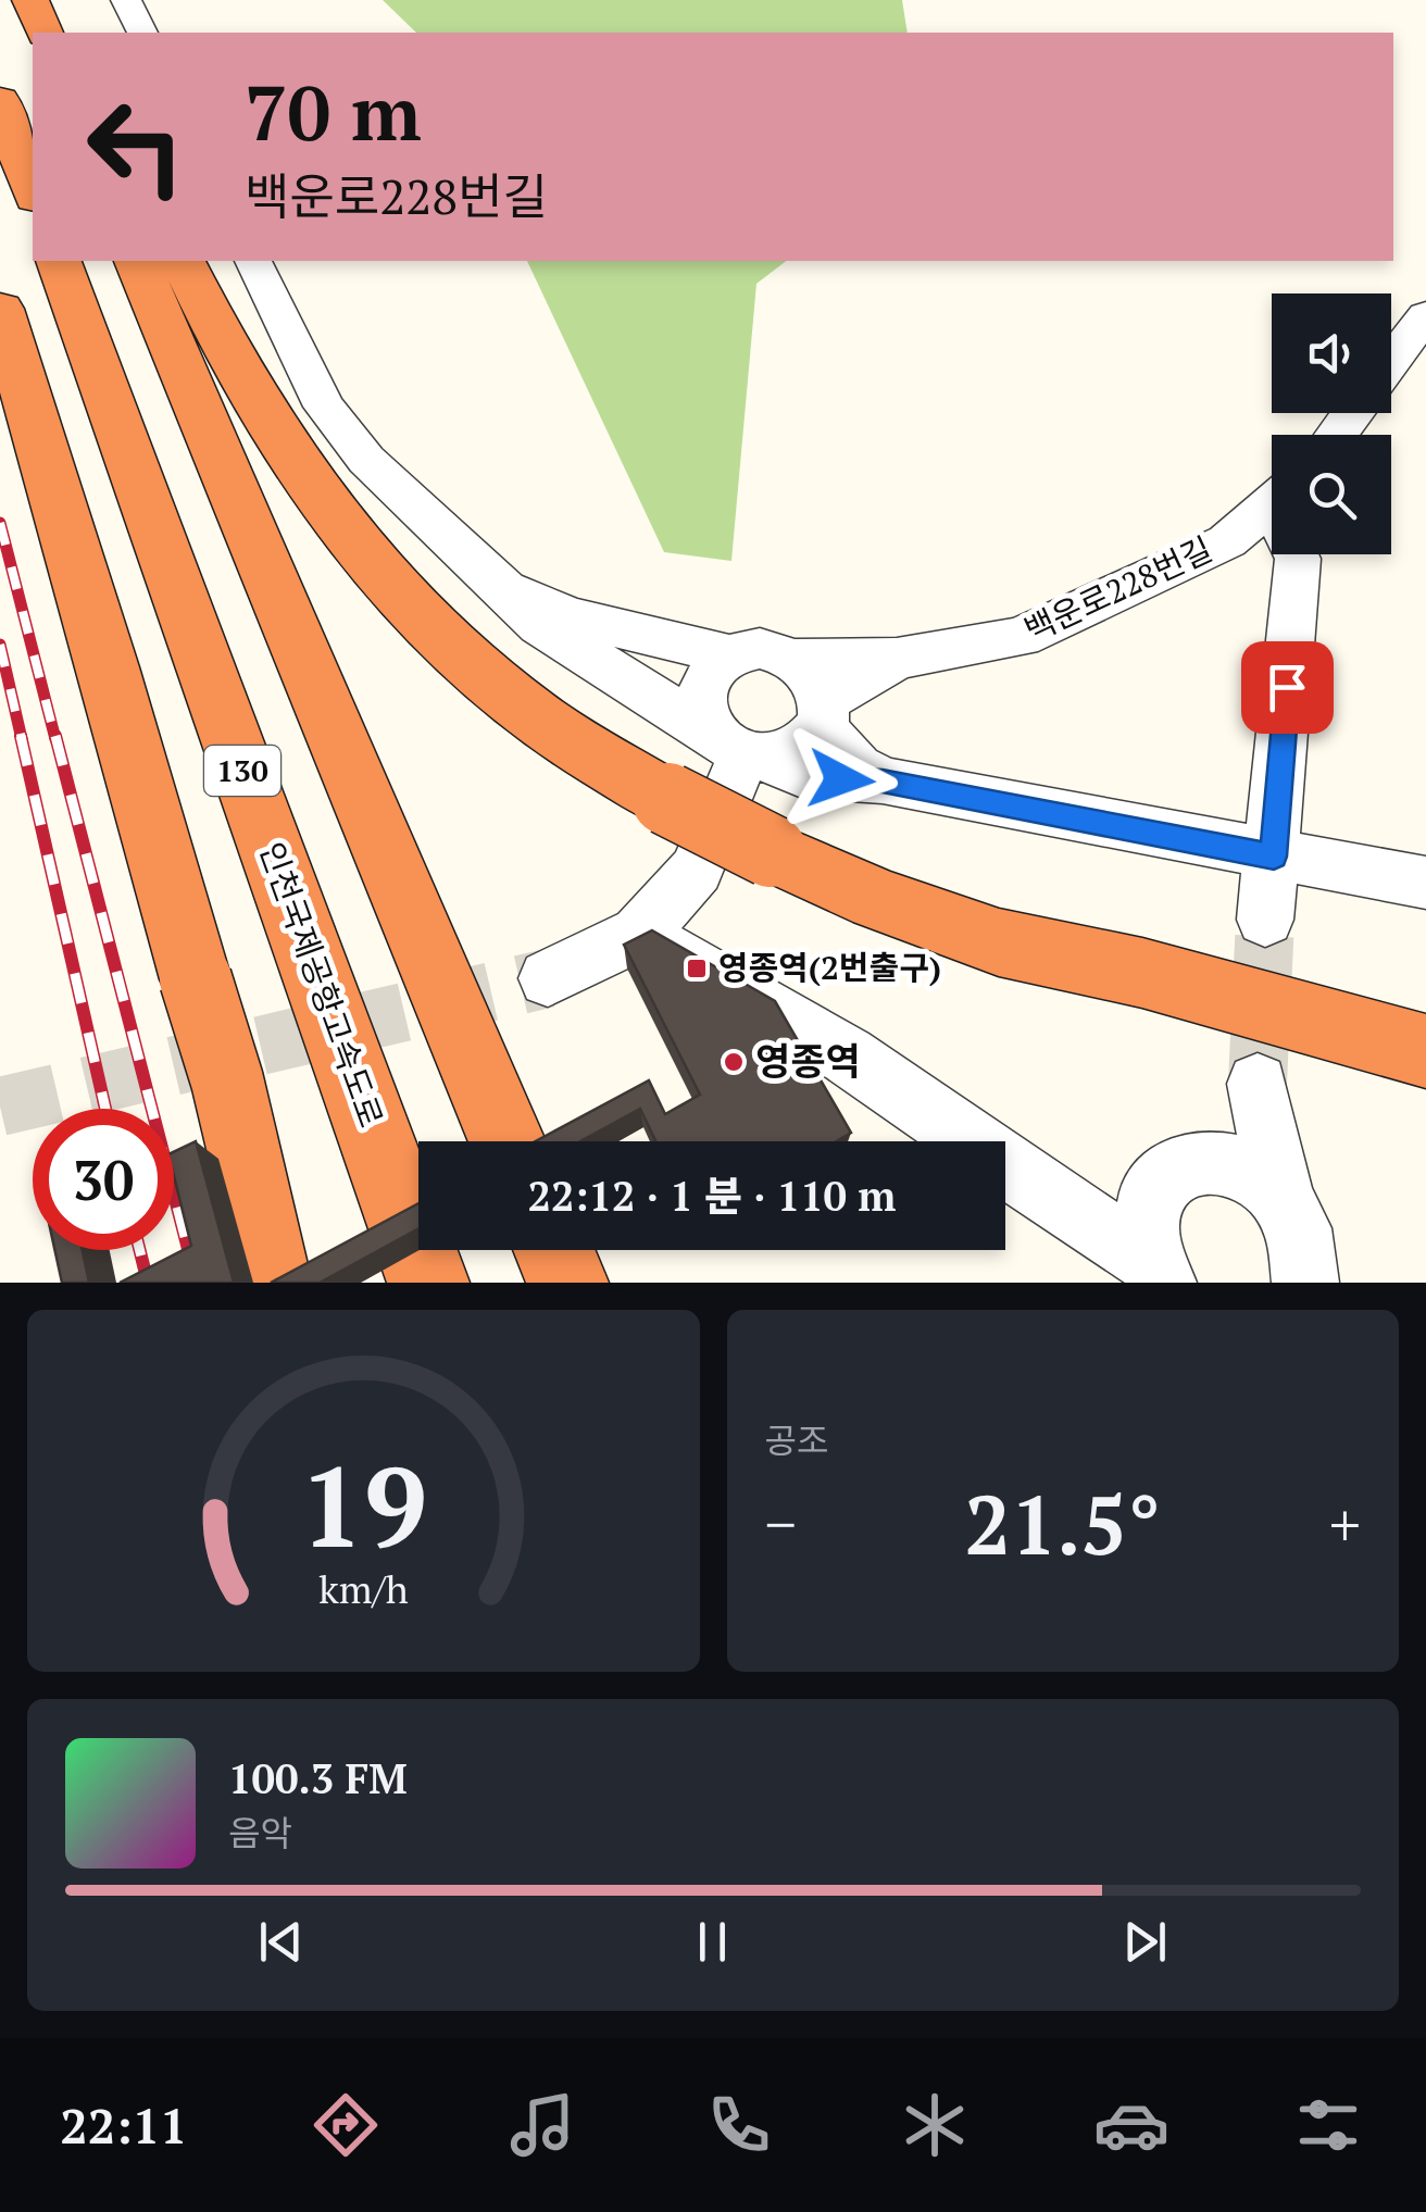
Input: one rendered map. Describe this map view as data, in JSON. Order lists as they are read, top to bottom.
{
  "streets": {
    "highway": ["130", "인천국제공항고속도로"],
    "street": ["백운로228번길"]
  },
  "places": {
    "transit": ["영종역(2번출구)"],
    "other": ["영종역"]
  },
  "page": {
    "turn": ["70 m", "백운로228번길"],
    "limit": "30",
    "trip": "22:12 · 1 분 · 110 m",
    "tile": "공조",
    "heat": ["−", "21.5°", "+"],
    "song": ["100.3 FM", "음악"],
    "tabs": "22:11",
    "gauge": ["19", "km/h"]
  }
}
